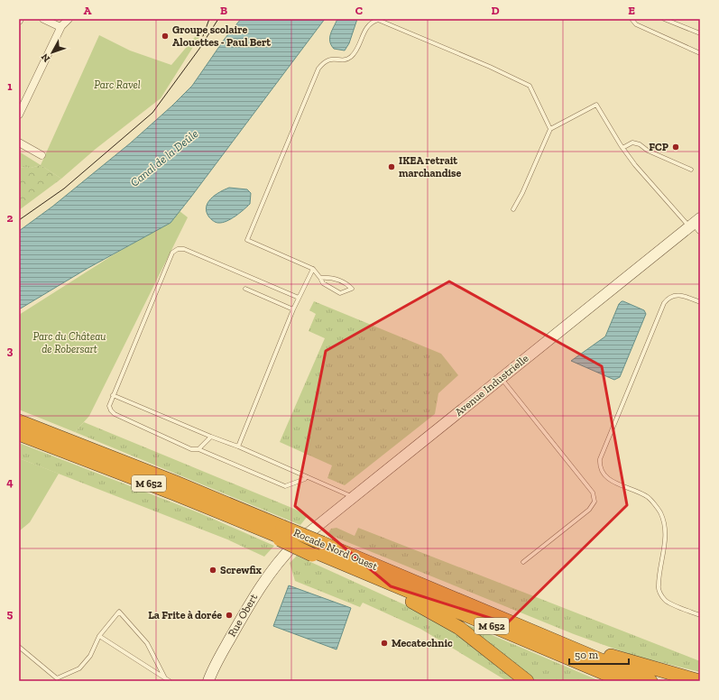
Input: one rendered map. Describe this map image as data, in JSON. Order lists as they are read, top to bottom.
{
  "streets": {
    "highway": ["M 652", "Rocade Nord Ouest"],
    "street": ["Avenue Industrielle", "Rue Obert"]
  },
  "crossings": [
    ["Avenue Industrielle", "Rue Obert"],
    ["M 652", "Rocade Nord Ouest"]
  ],
  "water": ["Canal de la Deûle"],
  "parks": ["Parc Ravel", "Parc du Château de Robersart"],
  "places": [
    "Groupe scolaire Alouettes - Paul Bert",
    "FCP",
    "IKEA retrait marchandise",
    "Screwfix",
    "La Frite à dorée",
    "Mecatechnic"
  ],
  "scale_bar": "50 m",
  "north": "bottom left",
  "grid": {
    "columns": [
      "A",
      "B",
      "C",
      "D",
      "E"
    ],
    "rows": [
      "1",
      "2",
      "3",
      "4",
      "5"
    ]
  }
}
